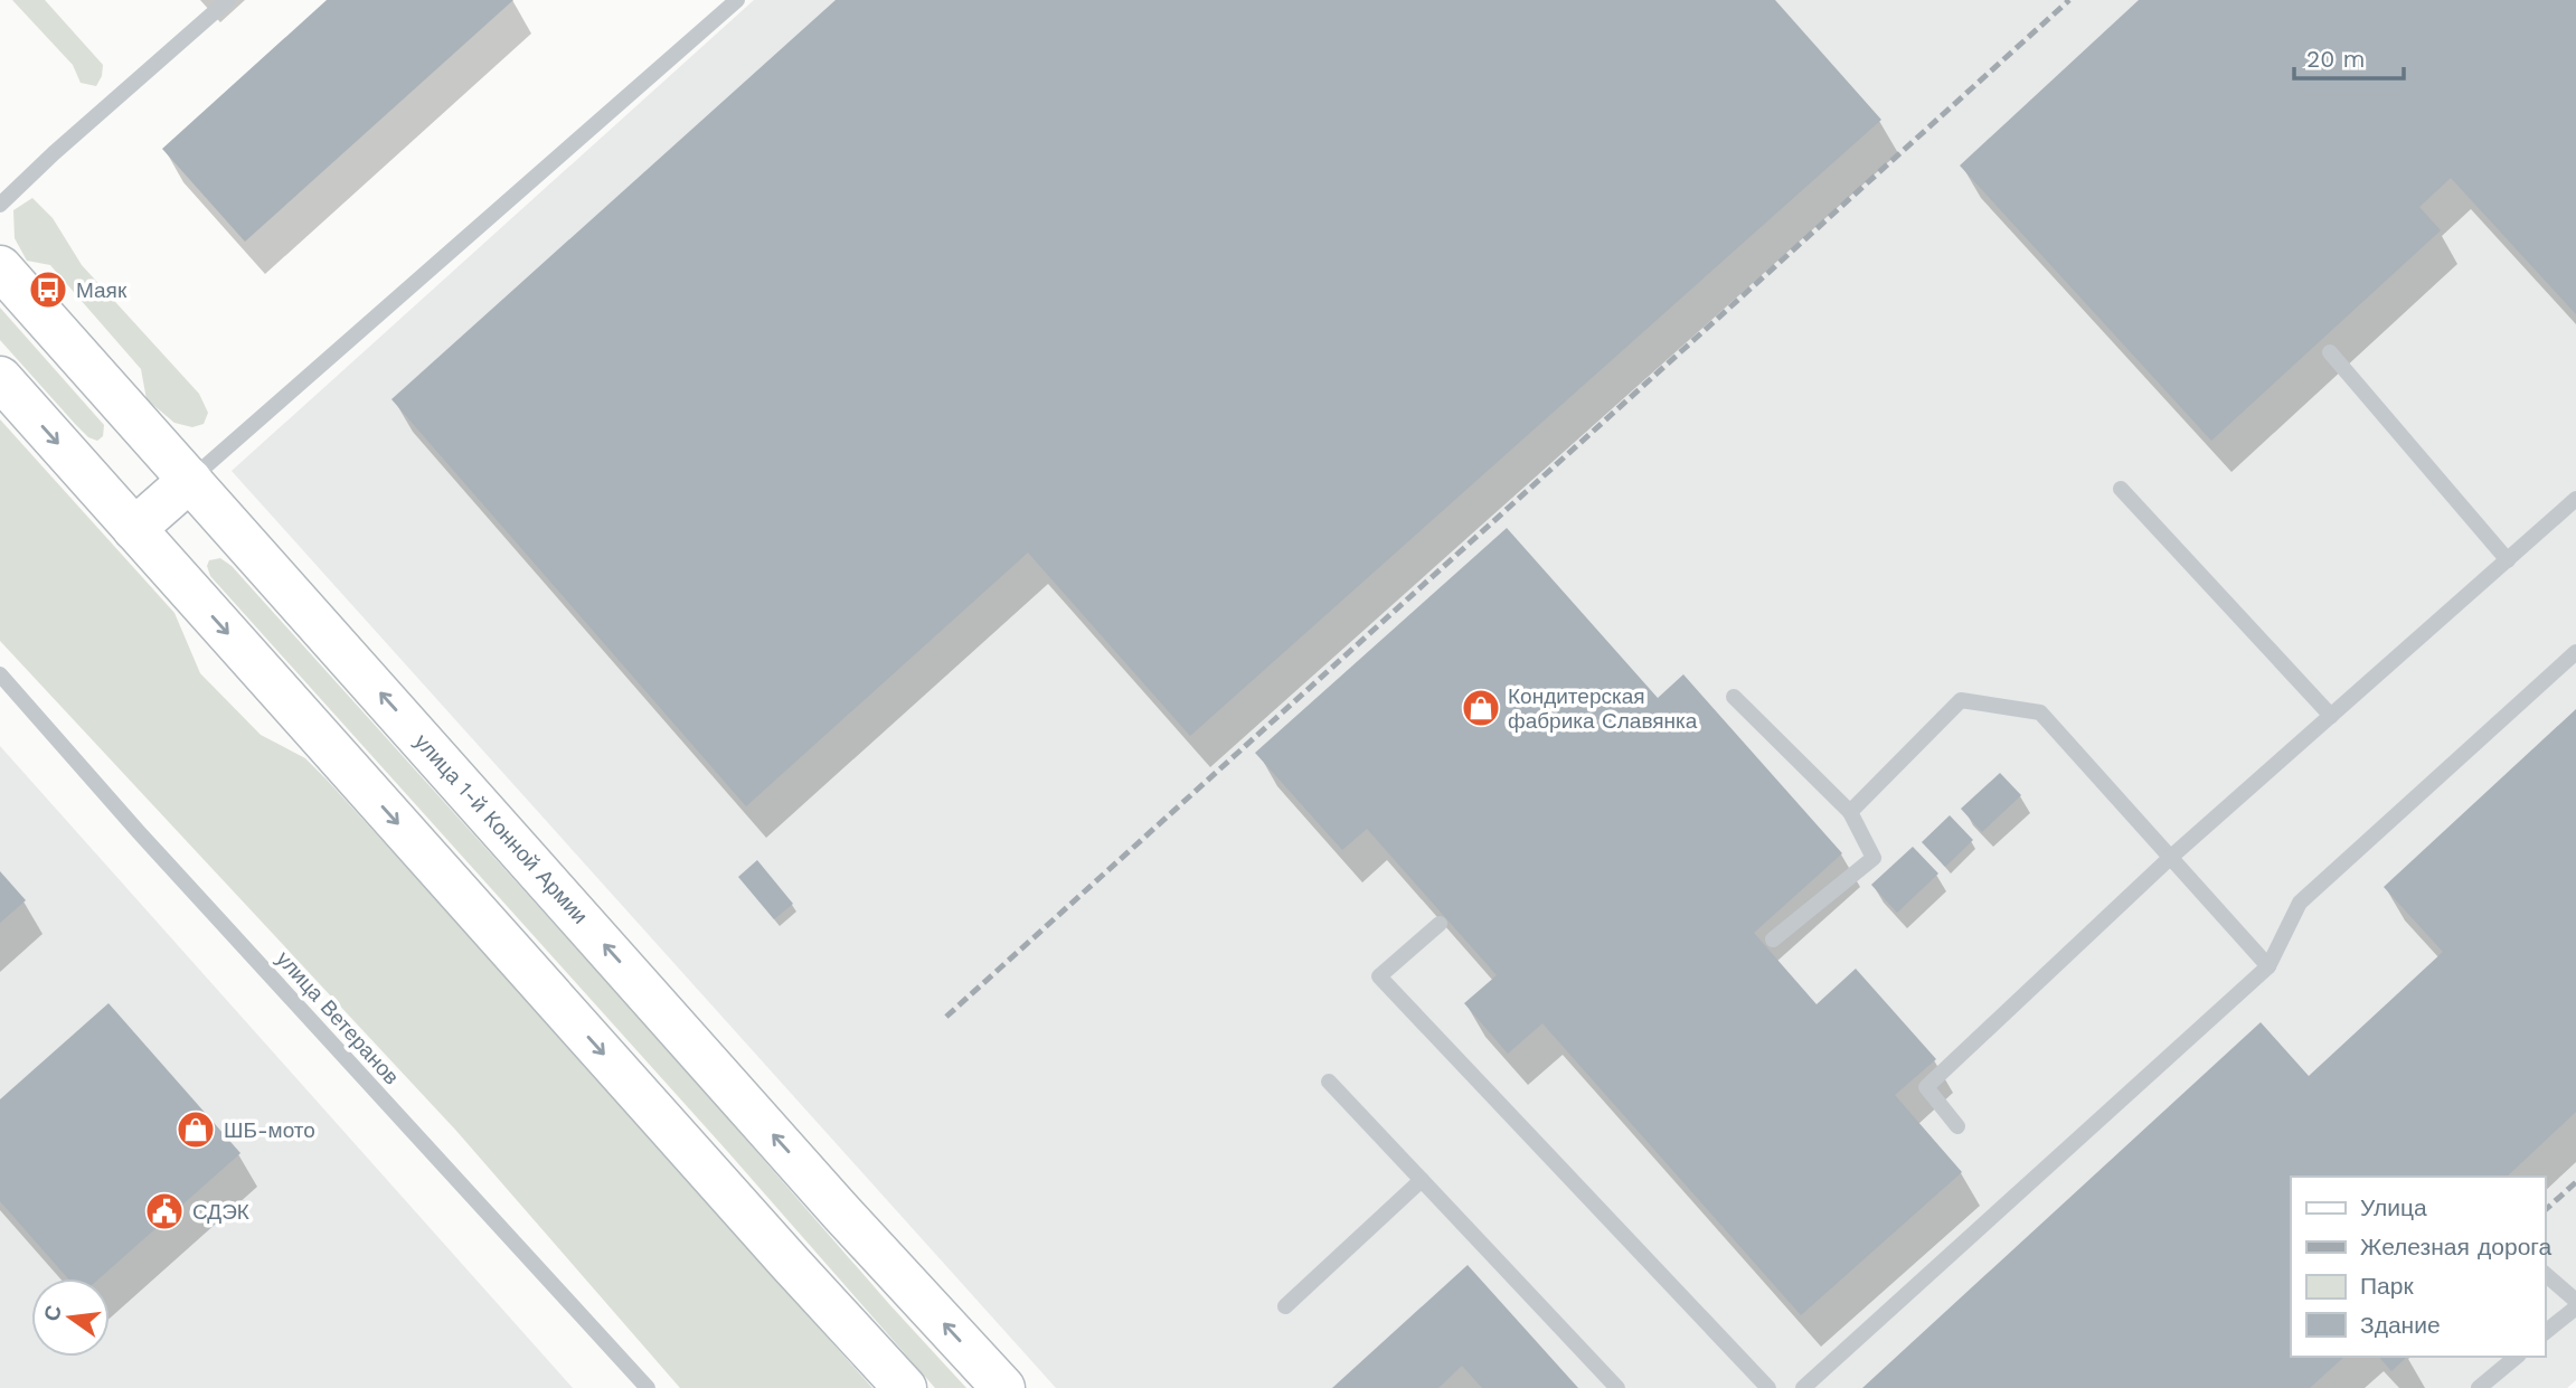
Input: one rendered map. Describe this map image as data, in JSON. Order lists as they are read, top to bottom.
{
  "streets": {
    "main road": ["улица 1-й Конной Армии"],
    "lane": ["улица Ветеранов"]
  },
  "places": {
    "bus stop": ["Маяк"],
    "shop": ["Кондитерская фабрика Славянка", "ШБ-мото"],
    "public building": ["СДЭК"]
  },
  "legend": [
    "Улица",
    "Железная дорога",
    "Парк",
    "Здание"
  ],
  "scale_bar": "20 m",
  "north": "left"
}
